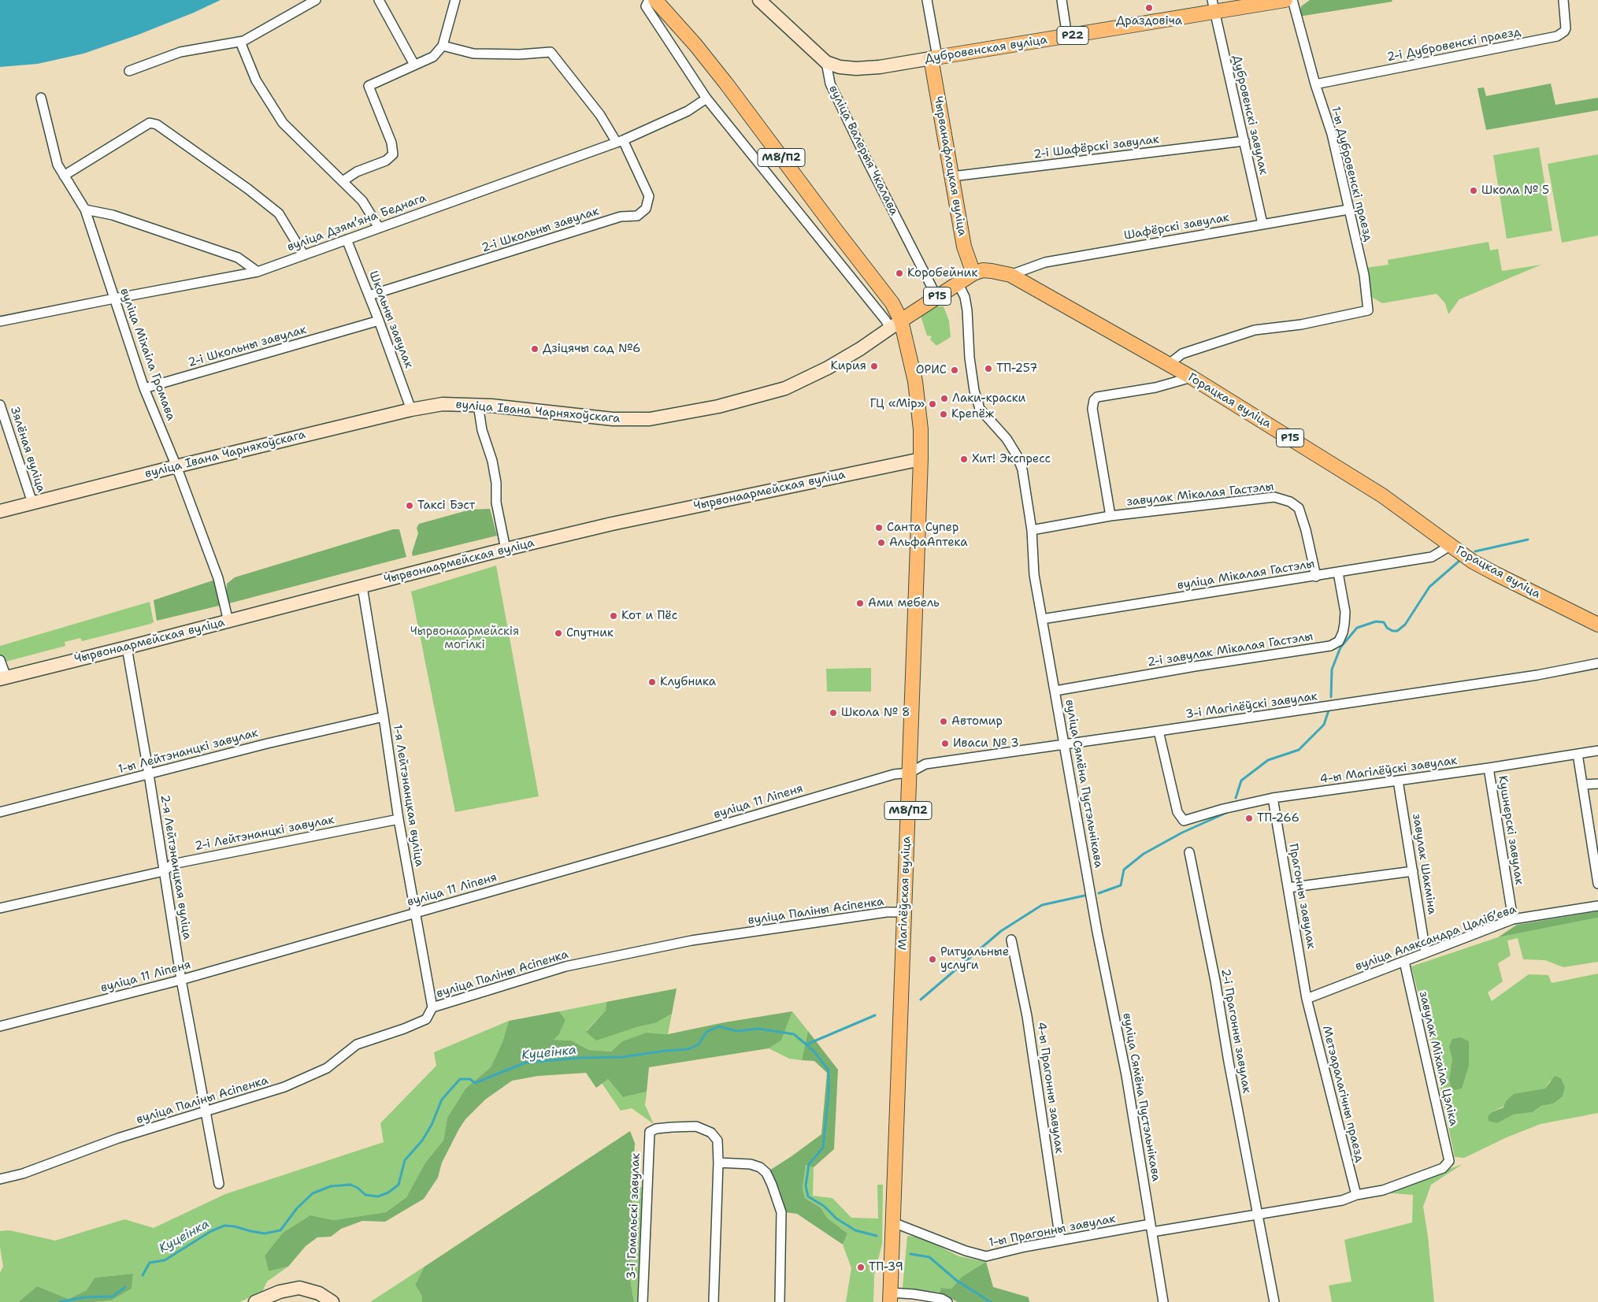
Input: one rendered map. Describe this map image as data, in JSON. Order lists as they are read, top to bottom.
{
  "streets": {
    "main road": [
      "Р22",
      "Дубровенская вуліца",
      "М8/П2",
      "Чырванафлоцкая вуліца",
      "Р15",
      "Горацкая вуліца",
      "вуліца Івана Чарняхоўскага",
      "Чырвонаармейская вуліца",
      "Магілёўская вуліца"
    ],
    "street": [
      "2-і Дубровенскі праезд",
      "Дубровенскі завулак",
      "2-і Шафёрскі завулак",
      "вуліца Валерыя Чкалава",
      "1-ы Дубровенскі праезд",
      "вуліца Дзямʼяна Беднага",
      "Шафёрскі завулак",
      "2-і Школьны завулак",
      "Школьны завулак",
      "вуліца Міхаіла Громава",
      "Зялёная вуліца",
      "завулак Мікалая Гастэлы",
      "вуліца Мікалая Гастэлы",
      "2-і завулак Мікалая Гастэлы",
      "3-і Магілёўскі завулак",
      "1-ы Лейтэнанцкі завулак",
      "4-ы Магілёўскі завулак",
      "вуліца Сямёна Пустэльнікава",
      "1-я Лейтэнанцкая вуліца",
      "вуліца 11 Ліпеня",
      "Кушнерскі завулак",
      "2-і Лейтэнанцкі завулак",
      "завулак Шакміна",
      "2-я Лейтэнанцкая вуліца",
      "Прагонны завулак",
      "вуліца Паліны Асіпенка",
      "вуліца Аляксандра Цалібʼева",
      "2-і Прагонны завулак",
      "завулак Міхаіла Цэліка",
      "4-ы Прагонны завулак",
      "Метэаралагічны праезд",
      "3-і Гомельскі завулак",
      "1-ы Прагонны завулак"
    ]
  },
  "crossings": [
    ["Р22", "Дубровенская вуліца"],
    ["Р22", "вуліца Валерыя Чкалава"],
    ["2-і Дубровенскі праезд", "1-ы Дубровенскі праезд"],
    ["Дубровенская вуліца", "Дубровенскі завулак"],
    ["Дубровенская вуліца", "вуліца Валерыя Чкалава"],
    ["Дубровенская вуліца", "Чырванафлоцкая вуліца"],
    ["Дубровенскі завулак", "2-і Шафёрскі завулак"],
    ["Дубровенскі завулак", "Шафёрскі завулак"],
    ["2-і Шафёрскі завулак", "Чырванафлоцкая вуліца"],
    ["вуліца Валерыя Чкалава", "Р15"],
    ["М8/П2", "Р15"],
    ["М8/П2", "вуліца Івана Чарняхоўскага"],
    ["М8/П2", "Магілёўская вуліца"],
    ["Чырванафлоцкая вуліца", "Р15"],
    ["Чырванафлоцкая вуліца", "Горацкая вуліца"],
    ["1-ы Дубровенскі праезд", "Шафёрскі завулак"],
    ["1-ы Дубровенскі праезд", "Горацкая вуліца"],
    ["вуліца Дзямʼяна Беднага", "2-і Школьны завулак"],
    ["вуліца Дзямʼяна Беднага", "Школьны завулак"],
    ["вуліца Дзямʼяна Беднага", "вуліца Міхаіла Громава"],
    ["Шафёрскі завулак", "Горацкая вуліца"],
    ["2-і Школьны завулак", "Школьны завулак"],
    ["2-і Школьны завулак", "вуліца Міхаіла Громава"],
    ["Р15", "Горацкая вуліца"],
    ["Р15", "вуліца Івана Чарняхоўскага"],
    ["Р15", "вуліца Сямёна Пустэльнікава"],
    ["Р15", "Магілёўская вуліца"],
    ["Школьны завулак", "вуліца Івана Чарняхоўскага"],
    ["вуліца Міхаіла Громава", "вуліца Івана Чарняхоўскага"],
    ["вуліца Міхаіла Громава", "Чырвонаармейская вуліца"],
    ["Горацкая вуліца", "вуліца Мікалая Гастэлы"],
    ["вуліца Івана Чарняхоўскага", "Зялёная вуліца"],
    ["вуліца Івана Чарняхоўскага", "Магілёўская вуліца"],
    ["Чырвонаармейская вуліца", "1-я Лейтэнанцкая вуліца"],
    ["Чырвонаармейская вуліца", "2-я Лейтэнанцкая вуліца"],
    ["Чырвонаармейская вуліца", "Магілёўская вуліца"],
    ["завулак Мікалая Гастэлы", "вуліца Мікалая Гастэлы"],
    ["завулак Мікалая Гастэлы", "вуліца Сямёна Пустэльнікава"],
    ["вуліца Мікалая Гастэлы", "2-і завулак Мікалая Гастэлы"],
    ["вуліца Мікалая Гастэлы", "вуліца Сямёна Пустэльнікава"],
    ["2-і завулак Мікалая Гастэлы", "вуліца Сямёна Пустэльнікава"],
    ["3-і Магілёўскі завулак", "4-ы Магілёўскі завулак"],
    ["3-і Магілёўскі завулак", "вуліца Сямёна Пустэльнікава"],
    ["3-і Магілёўскі завулак", "вуліца 11 Ліпеня"],
    ["3-і Магілёўскі завулак", "Магілёўская вуліца"],
    ["1-ы Лейтэнанцкі завулак", "1-я Лейтэнанцкая вуліца"],
    ["1-ы Лейтэнанцкі завулак", "2-я Лейтэнанцкая вуліца"],
    ["4-ы Магілёўскі завулак", "Кушнерскі завулак"],
    ["4-ы Магілёўскі завулак", "завулак Шакміна"],
    ["4-ы Магілёўскі завулак", "Прагонны завулак"],
    ["вуліца Сямёна Пустэльнікава", "1-ы Прагонны завулак"],
    ["1-я Лейтэнанцкая вуліца", "вуліца 11 Ліпеня"],
    ["1-я Лейтэнанцкая вуліца", "2-і Лейтэнанцкі завулак"],
    ["1-я Лейтэнанцкая вуліца", "вуліца Паліны Асіпенка"],
    ["вуліца 11 Ліпеня", "2-я Лейтэнанцкая вуліца"],
    ["вуліца 11 Ліпеня", "Магілёўская вуліца"],
    ["Кушнерскі завулак", "вуліца Аляксандра Цалібʼева"],
    ["2-і Лейтэнанцкі завулак", "2-я Лейтэнанцкая вуліца"],
    ["завулак Шакміна", "вуліца Аляксандра Цалібʼева"],
    ["2-я Лейтэнанцкая вуліца", "вуліца Паліны Асіпенка"],
    ["Магілёўская вуліца", "вуліца Паліны Асіпенка"],
    ["Магілёўская вуліца", "1-ы Прагонны завулак"],
    ["Прагонны завулак", "вуліца Аляксандра Цалібʼева"],
    ["Прагонны завулак", "Метэаралагічны праезд"],
    ["вуліца Аляксандра Цалібʼева", "завулак Міхаіла Цэліка"],
    ["вуліца Аляксандра Цалібʼева", "Метэаралагічны праезд"],
    ["2-і Прагонны завулак", "1-ы Прагонны завулак"],
    ["завулак Міхаіла Цэліка", "1-ы Прагонны завулак"],
    ["4-ы Прагонны завулак", "1-ы Прагонны завулак"],
    ["Метэаралагічны праезд", "1-ы Прагонны завулак"]
  ],
  "water": ["Куцеінка"],
  "parks": ["Чырвонаармейскія могілкі"],
  "places": [
    "Драздовіча",
    "Школа № 5",
    "Коробейник",
    "Дзіцячы сад №6",
    "Кирия",
    "ТП-257",
    "ОРИС",
    "Лаки-краски",
    "ГЦ «Мір»",
    "Крепёж",
    "Хит! Экспресс",
    "Таксі Бэст",
    "Санта Супер",
    "АльфаАптека",
    "Ами мебель",
    "Кот и Пёс",
    "Спутник",
    "Клубника",
    "Школа № 8",
    "Автомир",
    "Иваси № 3",
    "ТП-266",
    "Ритуальные услуги",
    "ТП-39"
  ]
}
